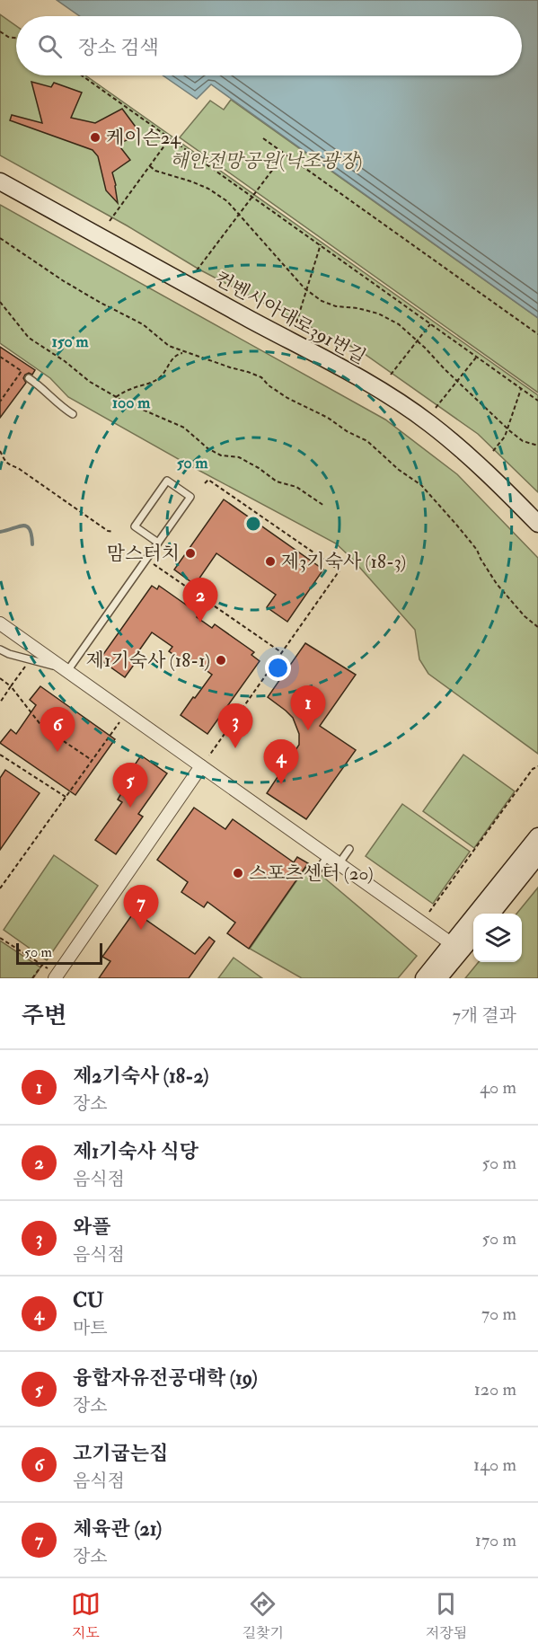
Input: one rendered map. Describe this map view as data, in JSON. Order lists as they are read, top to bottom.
{
  "streets": {
    "street": ["컨벤시아대로391번길"]
  },
  "parks": ["해안전망공원(낙조광장)"],
  "places": [
    "케이슨24",
    "맘스터치",
    "제3기숙사 (18-3)",
    "제1기숙사 (18-1)",
    "스포츠센터 (20)"
  ],
  "scale_bar": "50 m",
  "page": {
    "search": "장소 검색",
    "pins": [
      "2",
      "1",
      "3",
      "6",
      "4",
      "5",
      "7"
    ],
    "scale": "50 m",
    "heading": ["주변", "7개 결과"],
    "list": [
      {
        "mark": "1",
        "name": "제2기숙사 (18-2)",
        "note": "장소",
        "value": "40 m"
      },
      {
        "mark": "2",
        "name": "제1기숙사 식당",
        "note": "음식점",
        "value": "50 m"
      },
      {
        "mark": "3",
        "name": "와플",
        "note": "음식점",
        "value": "50 m"
      },
      {
        "mark": "4",
        "name": "CU",
        "note": "마트",
        "value": "70 m"
      },
      {
        "mark": "5",
        "name": "융합자유전공대학 (19)",
        "note": "장소",
        "value": "120 m"
      },
      {
        "mark": "6",
        "name": "고기굽는집",
        "note": "음식점",
        "value": "140 m"
      },
      {
        "mark": "7",
        "name": "체육관 (21)",
        "note": "장소",
        "value": "170 m"
      }
    ],
    "nav": ["지도", "길찾기", "저장됨"]
  },
  "rings": ["150 m", "100 m", "50 m"]
}
